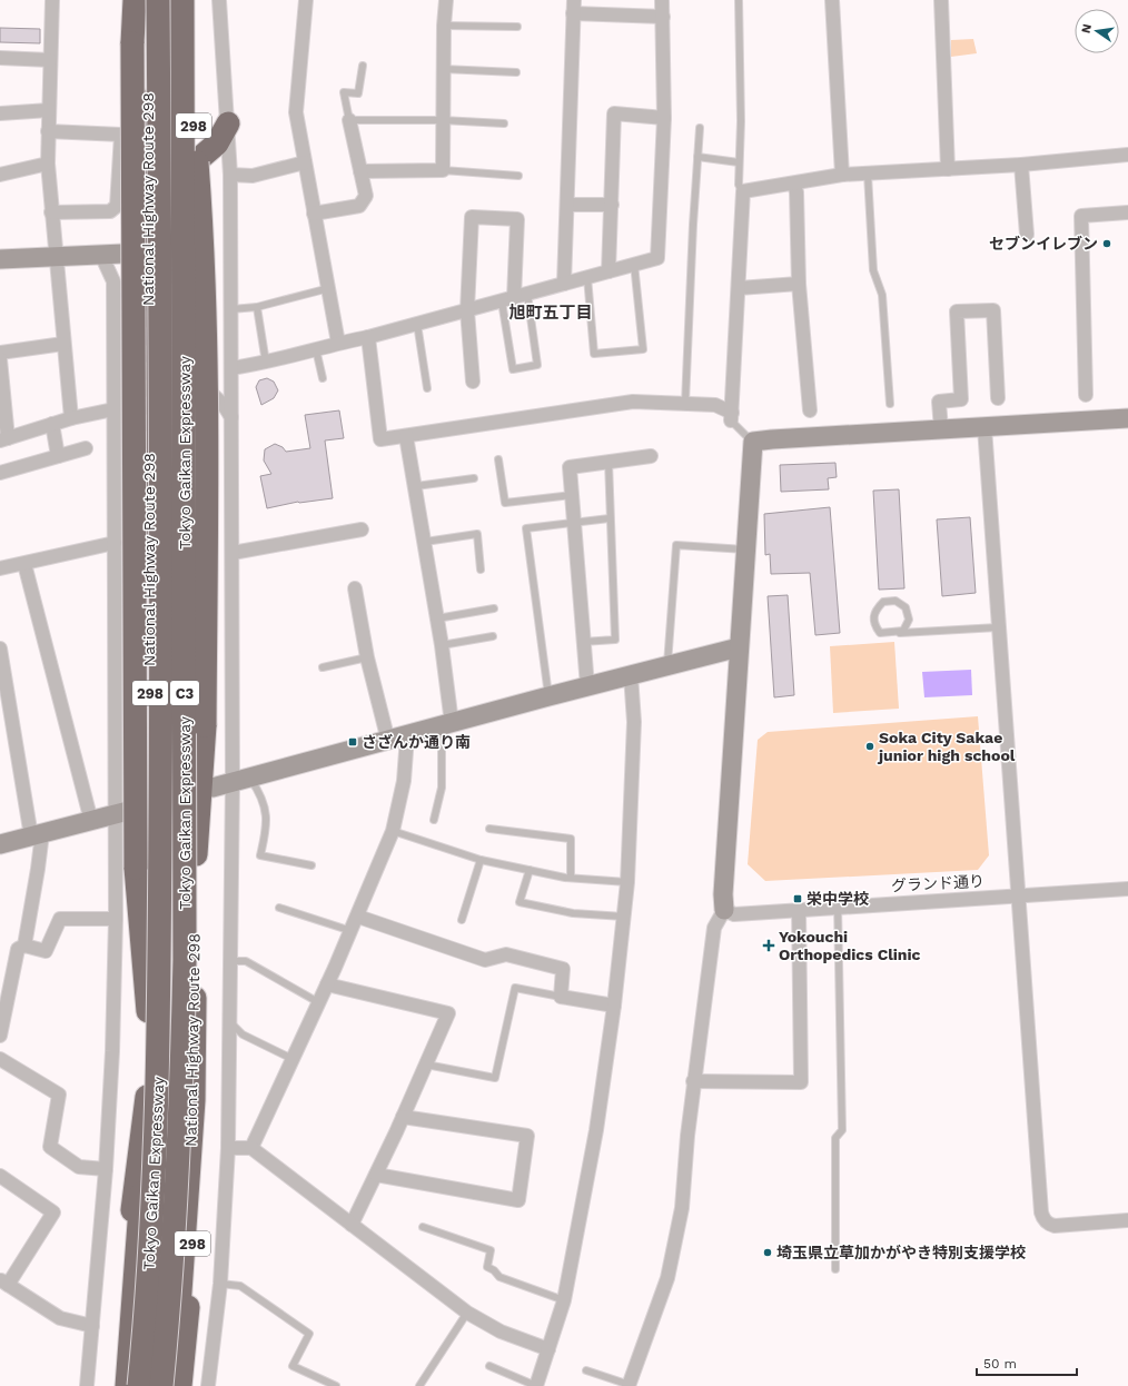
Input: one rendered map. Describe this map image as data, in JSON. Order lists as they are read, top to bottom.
{
  "streets": {
    "highway": [
      "298",
      "National Highway Route 298",
      "Tokyo Gaikan Expressway",
      "C3"
    ],
    "street": ["グランド通り"]
  },
  "crossings": [
    ["298", "National Highway Route 298"]
  ],
  "districts": ["旭町五丁目"],
  "places": {
    "other": ["セブンイレブン", "Soka City Sakae junior high school", "埼玉県立草加かがやき特別支援学校"],
    "transit": ["さざんか通り南", "栄中学校"],
    "health": ["Yokouchi Orthopedics Clinic"]
  },
  "scale_bar": "50 m",
  "north": "left"
}
